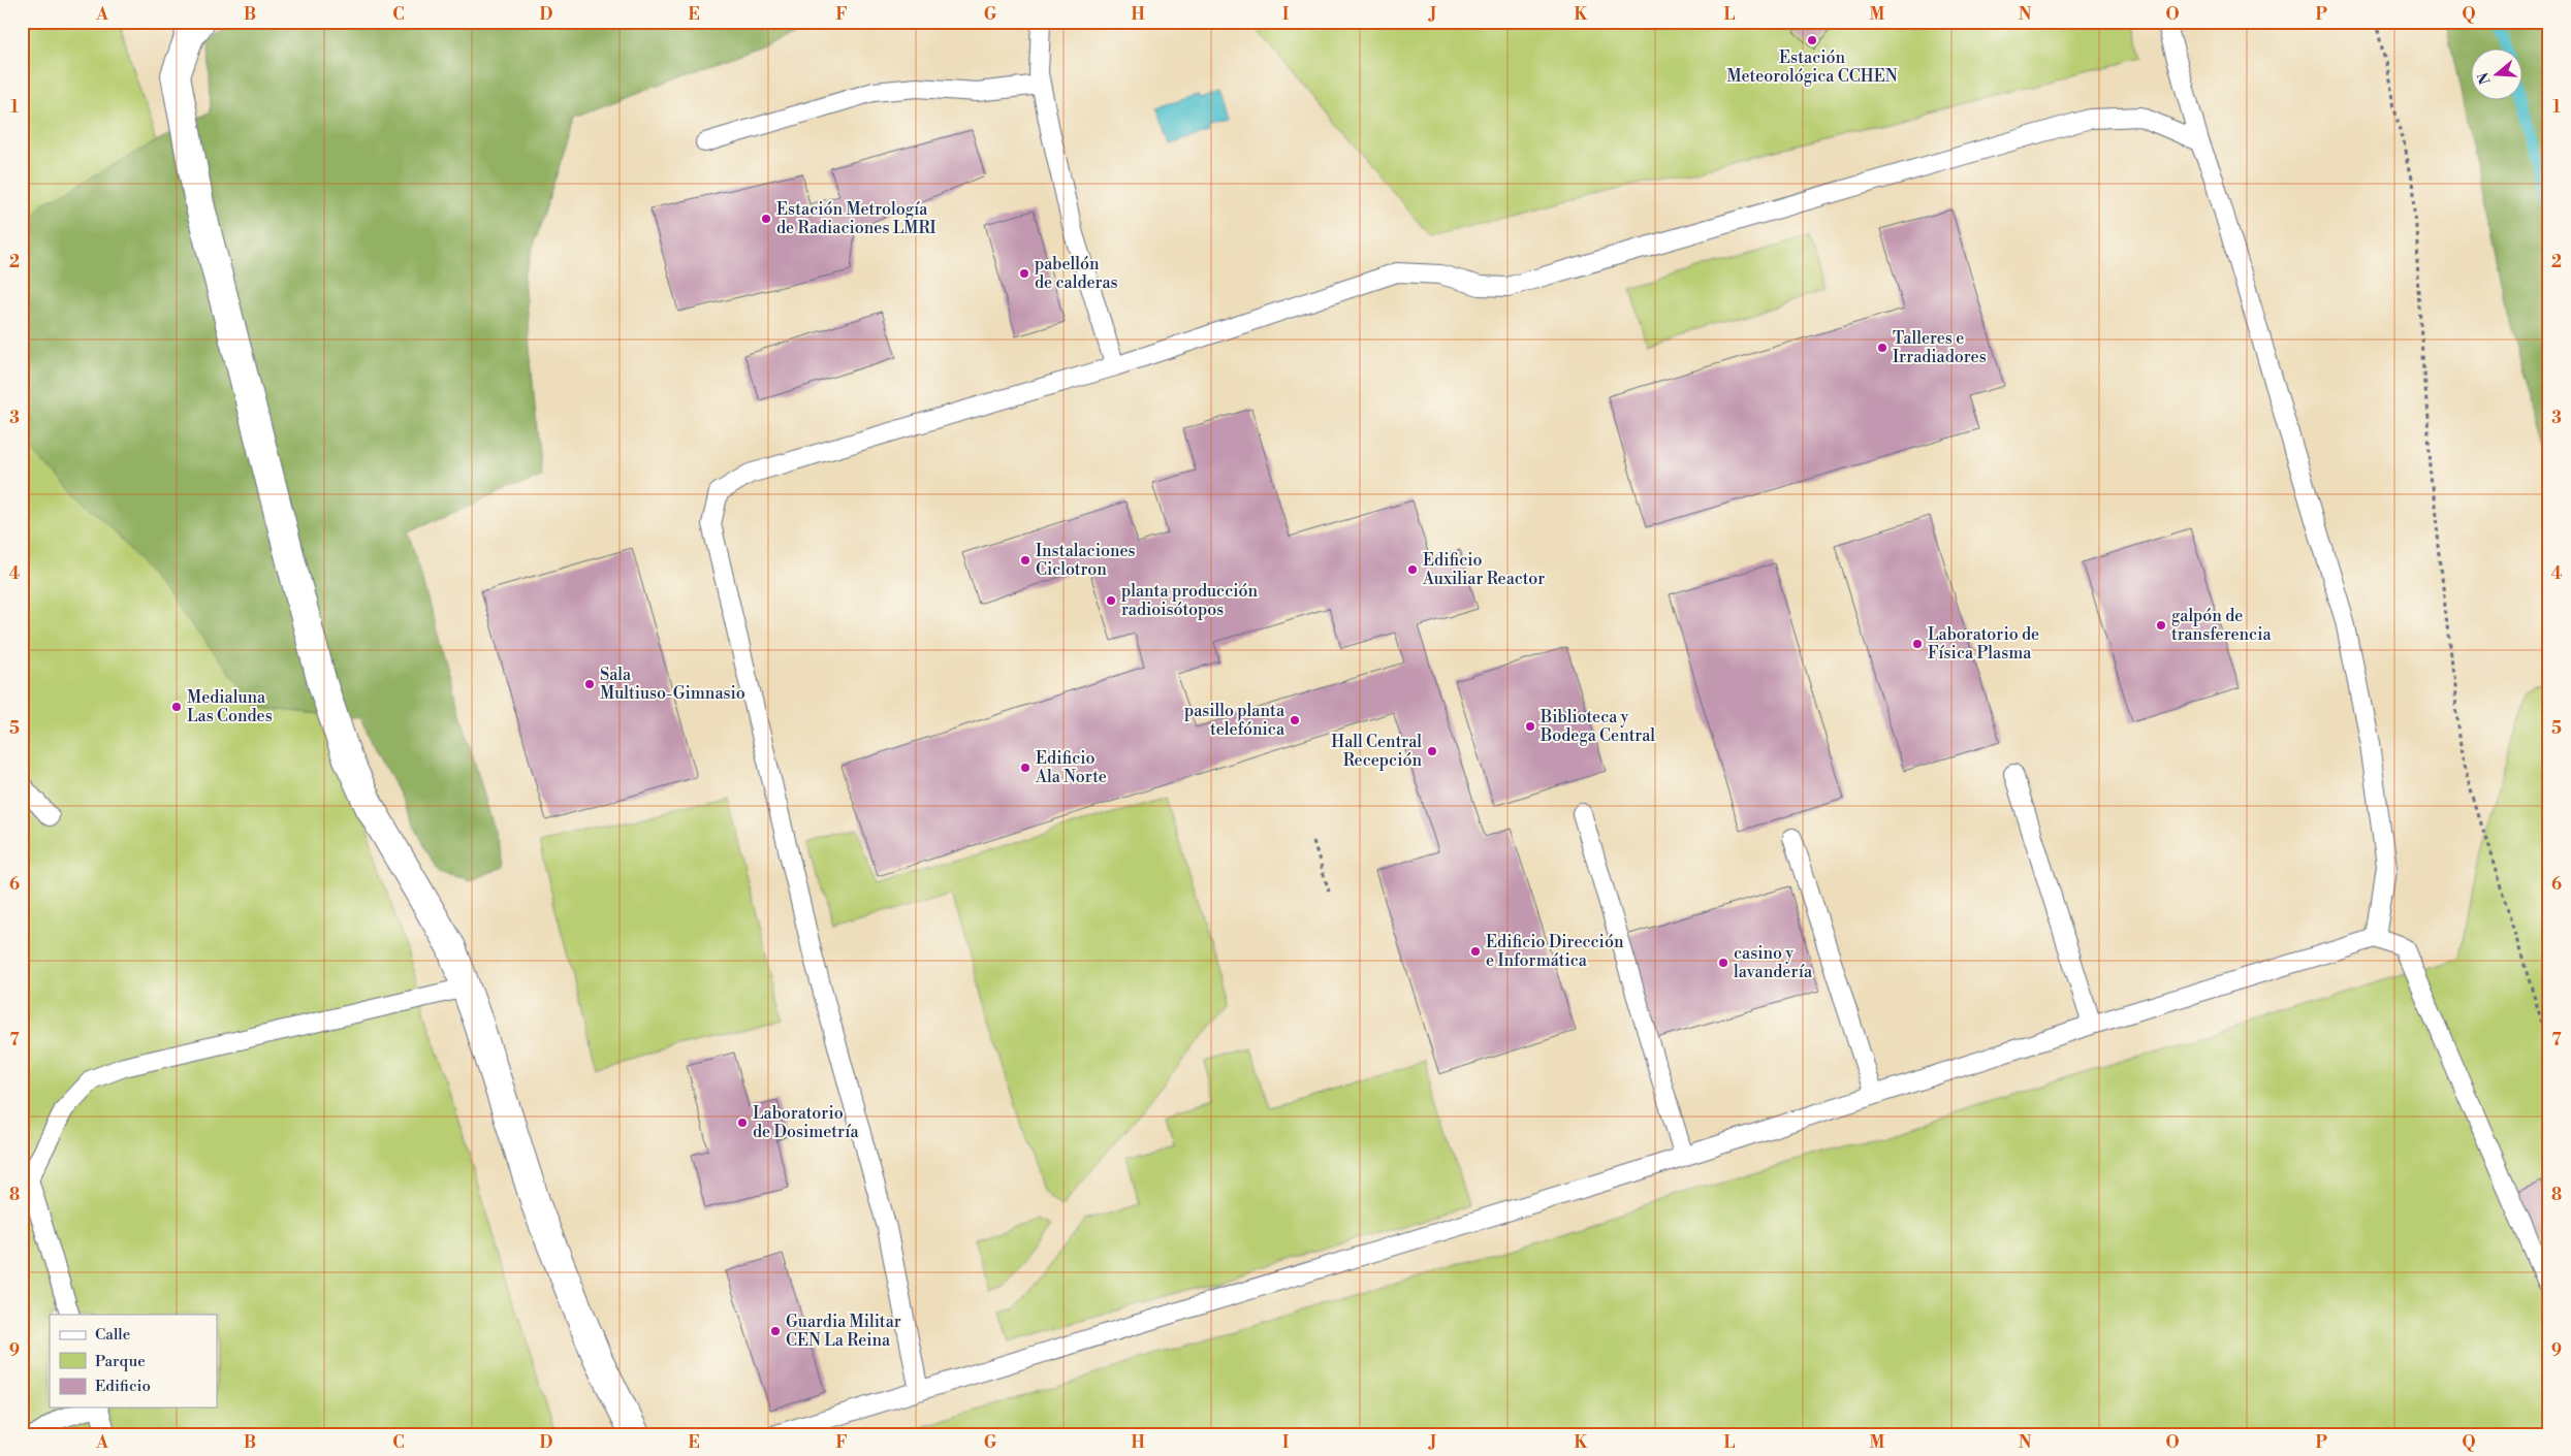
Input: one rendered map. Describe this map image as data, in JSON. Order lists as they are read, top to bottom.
{
  "places": [
    "Estación Meteorológica CCHEN",
    "Estación Metrología de Radiaciones LMRI",
    "pabellón de calderas",
    "Talleres e Irradiadores",
    "Instalaciones Ciclotron",
    "Edificio Auxiliar Reactor",
    "planta producción radioisótopos",
    "galpón de transferencia",
    "Laboratorio de Física Plasma",
    "Sala Multiuso-Gimnasio",
    "Medialuna Las Condes",
    "pasillo planta telefónica",
    "Biblioteca y Bodega Central",
    "Hall Central Recepción",
    "Edificio Ala Norte",
    "Edificio Dirección e Informática",
    "casino y lavandería",
    "Laboratorio de Dosimetría",
    "Guardia Militar CEN La Reina"
  ],
  "legend": ["Calle", "Parque", "Edificio"],
  "north": "left",
  "grid": {
    "columns": [
      "A",
      "B",
      "C",
      "D",
      "E",
      "F",
      "G",
      "H",
      "I",
      "J",
      "K",
      "L",
      "M",
      "N",
      "O",
      "P",
      "Q"
    ],
    "rows": [
      "1",
      "2",
      "3",
      "4",
      "5",
      "6",
      "7",
      "8",
      "9"
    ]
  }
}
